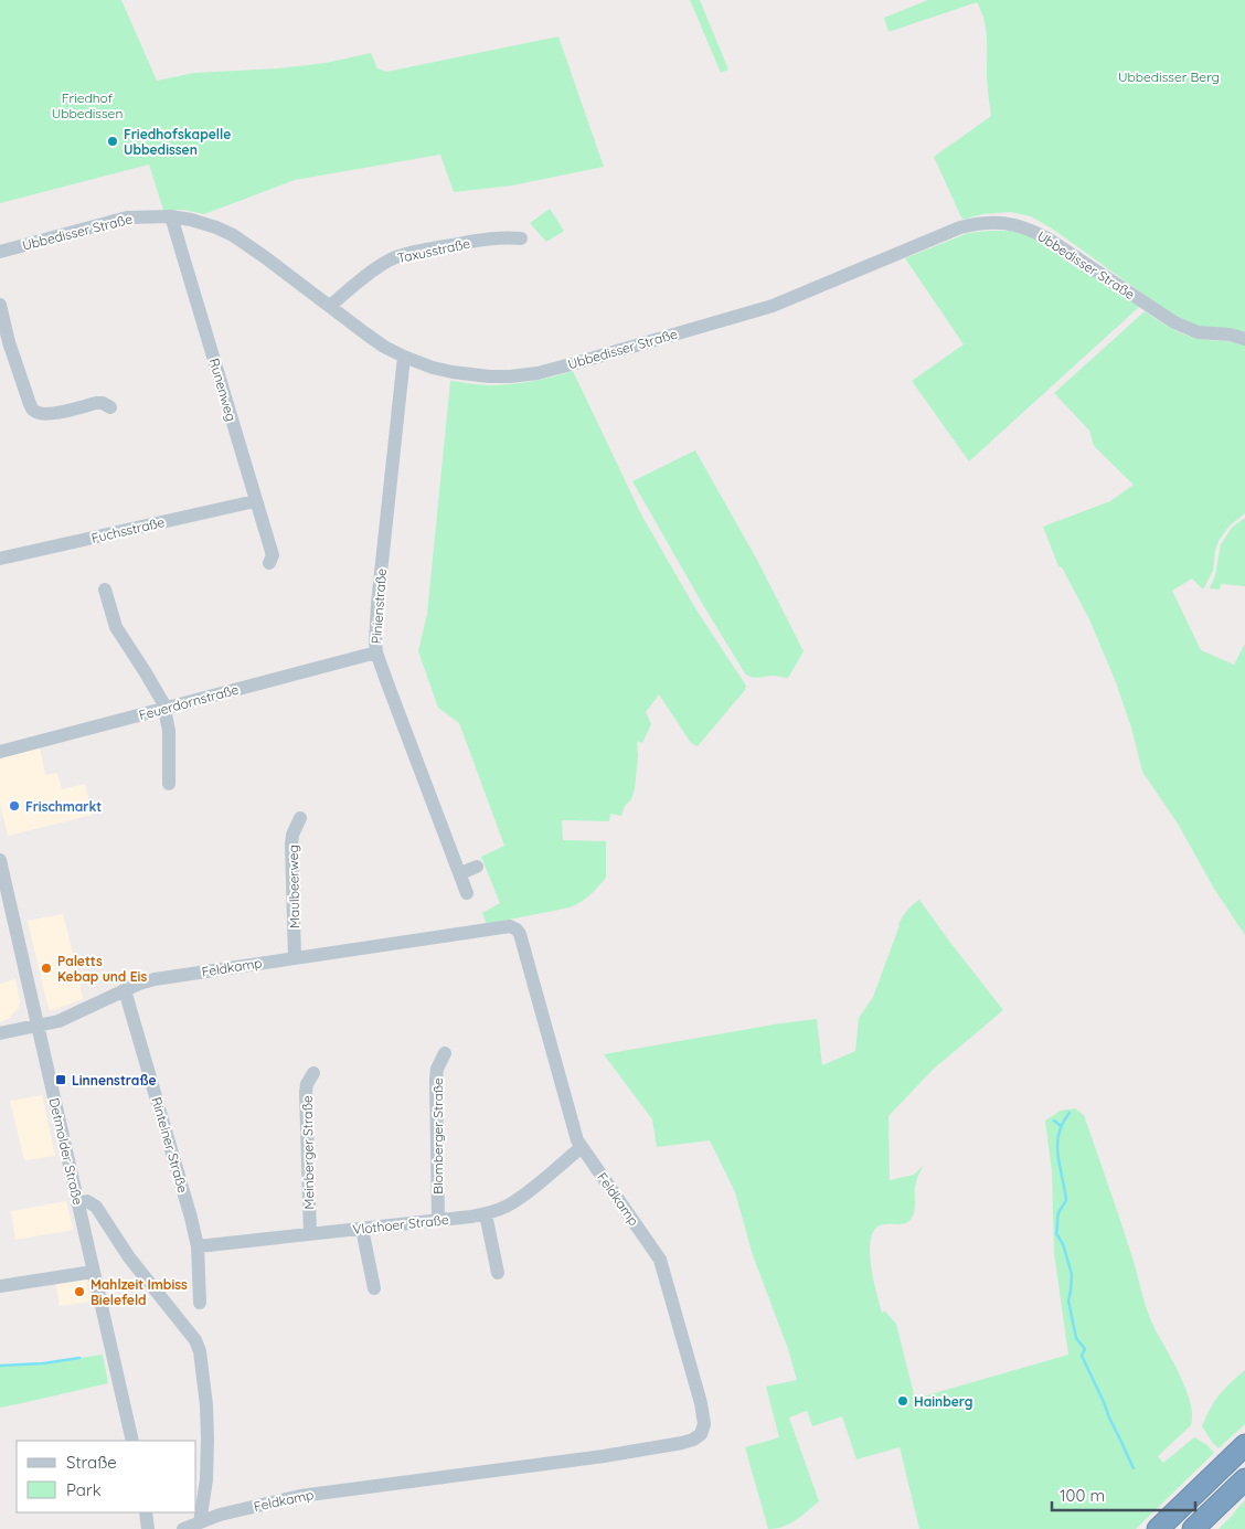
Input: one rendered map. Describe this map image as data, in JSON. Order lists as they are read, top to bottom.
{
  "streets": {
    "street": [
      "Ubbedisser Straße",
      "Taxusstraße",
      "Runenweg",
      "Fuchsstraße",
      "Pinienstraße",
      "Feuerdornstraße",
      "Maulbeerweg",
      "Feldkamp",
      "Blomberger Straße",
      "Rintelner Straße",
      "Detmolder Straße",
      "Meinberger Straße",
      "Vlothoer Straße"
    ]
  },
  "crossings": [
    ["Ubbedisser Straße", "Taxusstraße"],
    ["Ubbedisser Straße", "Runenweg"],
    ["Ubbedisser Straße", "Pinienstraße"],
    ["Runenweg", "Fuchsstraße"],
    ["Pinienstraße", "Feuerdornstraße"],
    ["Maulbeerweg", "Feldkamp"],
    ["Feldkamp", "Rintelner Straße"],
    ["Feldkamp", "Detmolder Straße"],
    ["Feldkamp", "Vlothoer Straße"],
    ["Blomberger Straße", "Vlothoer Straße"],
    ["Rintelner Straße", "Vlothoer Straße"],
    ["Meinberger Straße", "Vlothoer Straße"]
  ],
  "parks": ["Ubbedisser Berg", "Friedhof Ubbedissen"],
  "places": {
    "other": [
      "Friedhofskapelle Ubbedissen",
      "Frischmarkt",
      "Paletts Kebap und Eis",
      "Mahlzeit Imbiss Bielefeld",
      "Hainberg"
    ],
    "transit": ["Linnenstraße"]
  },
  "legend": ["Straße", "Park"],
  "scale_bar": "100 m"
}
